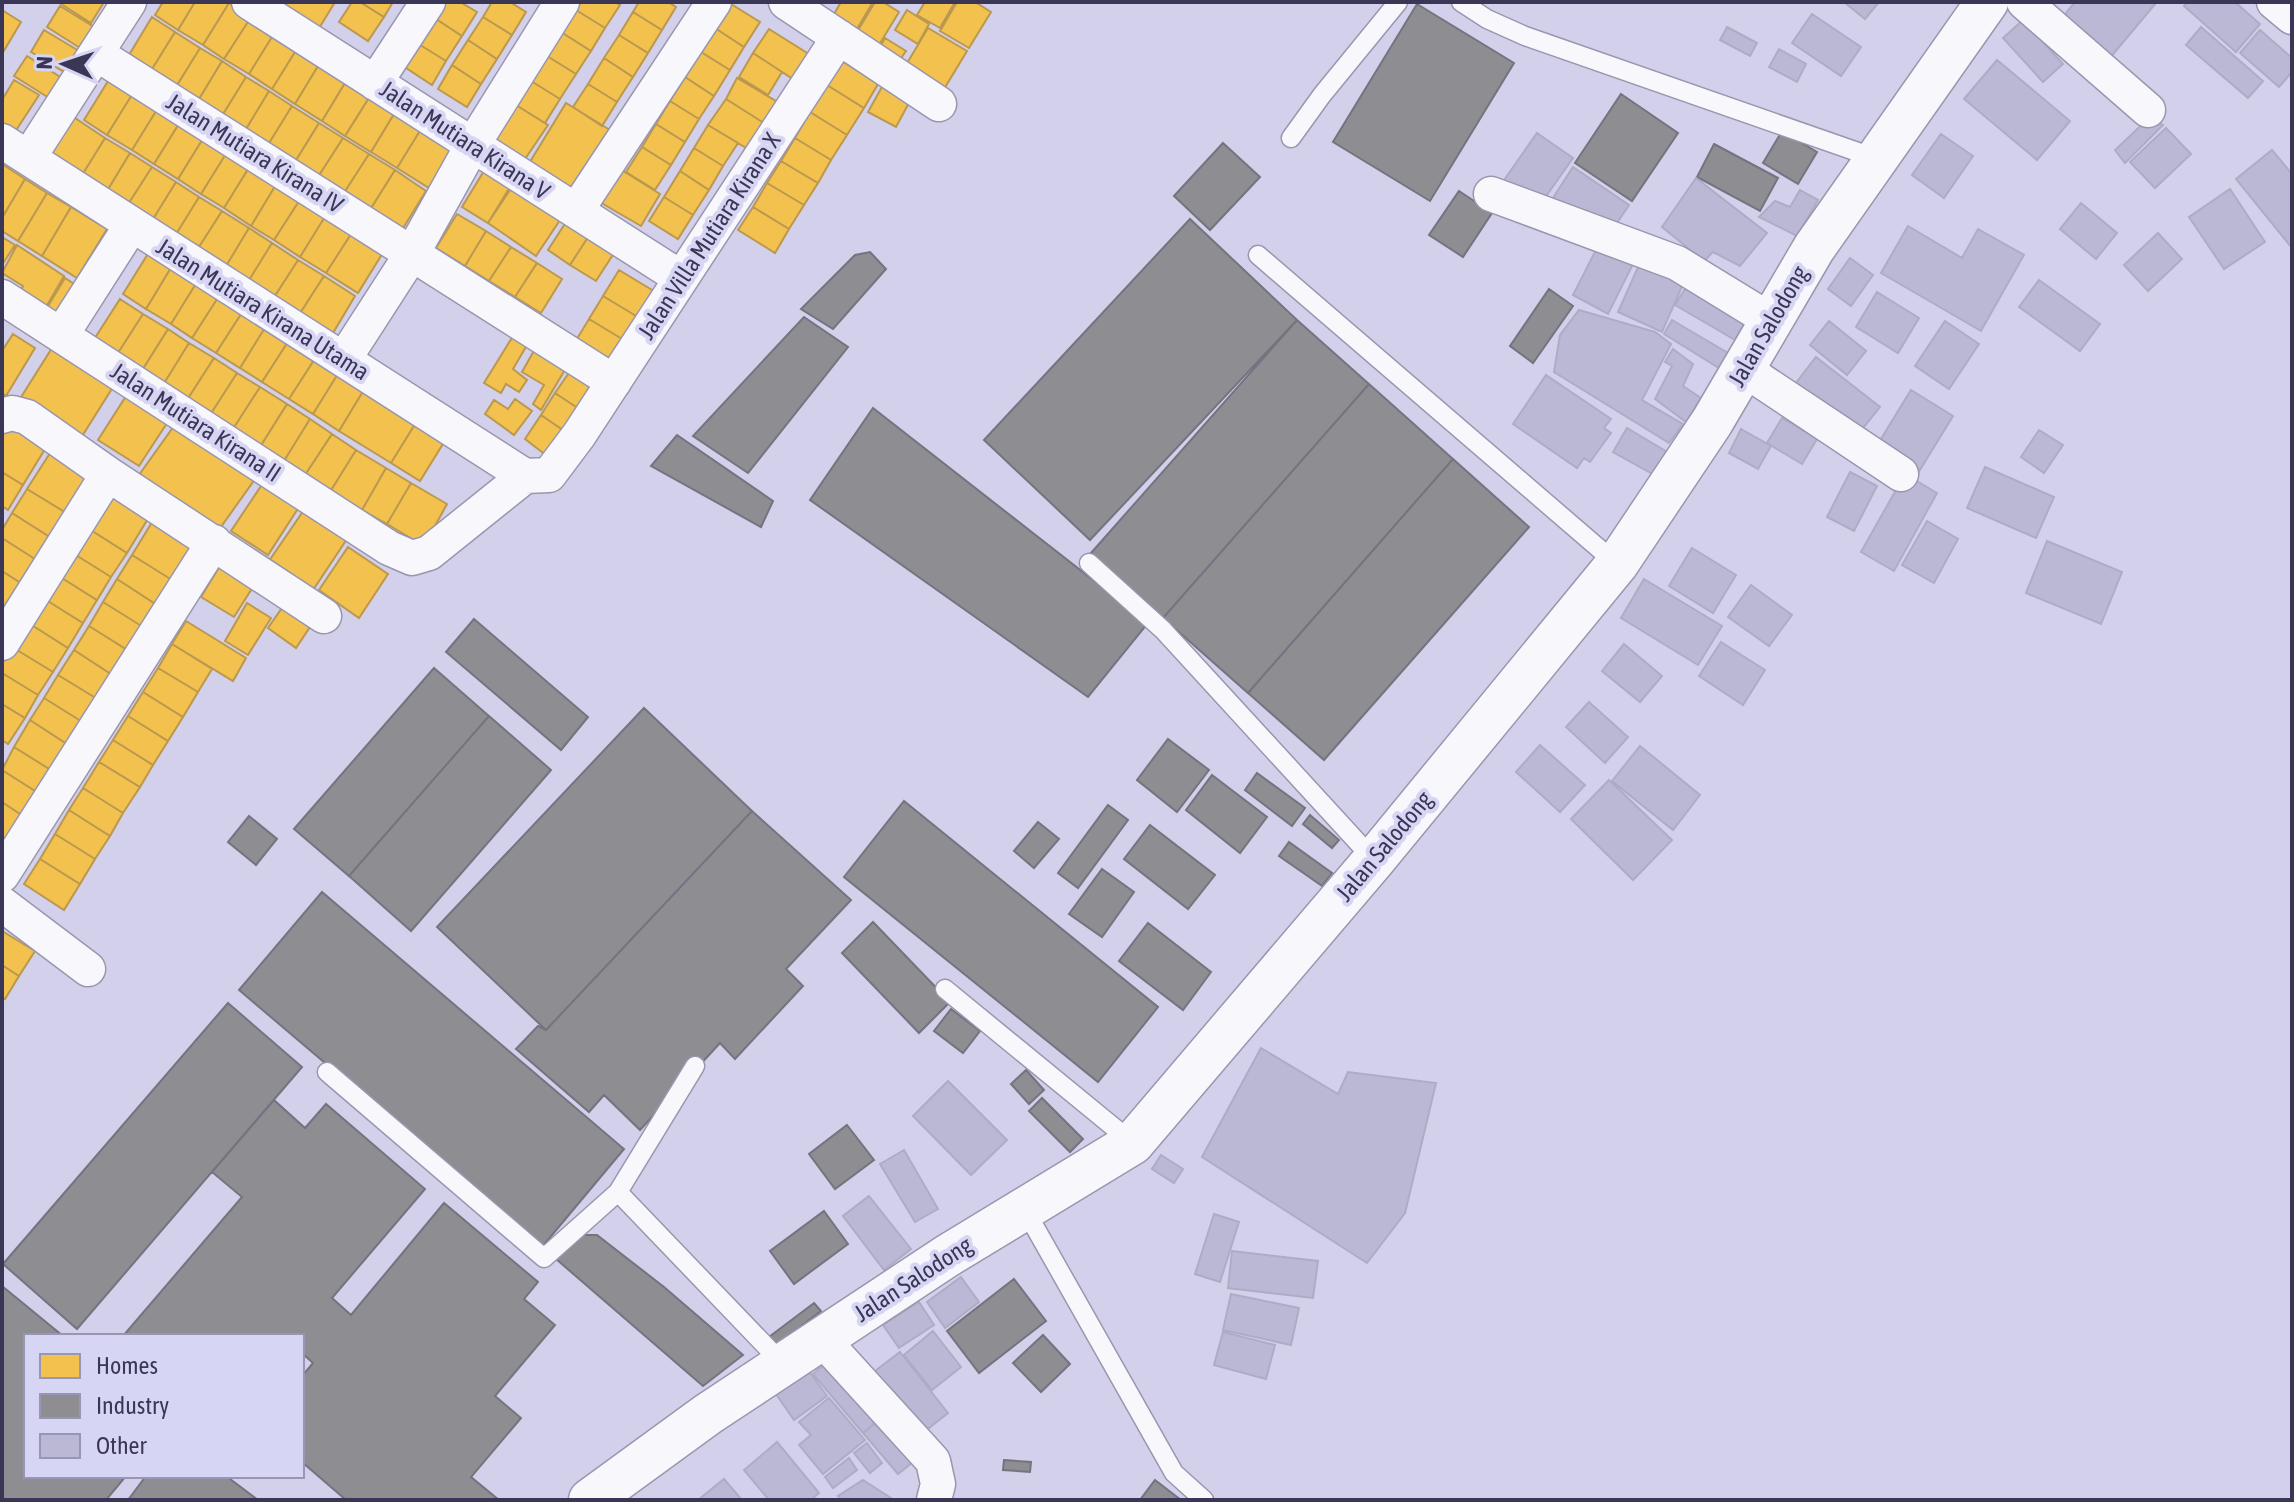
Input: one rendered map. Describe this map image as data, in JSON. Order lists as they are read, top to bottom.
{
  "streets": {
    "street": [
      "Jalan Mutiara Kirana V",
      "Jalan Mutiara Kirana IV",
      "Jalan Villa Mutiara Kirana X",
      "Jalan Mutiara Kirana Utama",
      "Jalan Salodong",
      "Jalan Mutiara Kirana II"
    ]
  },
  "crossings": [
    ["Jalan Mutiara Kirana V", "Jalan Villa Mutiara Kirana X"],
    ["Jalan Mutiara Kirana IV", "Jalan Villa Mutiara Kirana X"],
    ["Jalan Villa Mutiara Kirana X", "Jalan Mutiara Kirana Utama"],
    ["Jalan Villa Mutiara Kirana X", "Jalan Mutiara Kirana II"],
    ["Jalan Mutiara Kirana Utama", "Jalan Mutiara Kirana II"]
  ],
  "legend": ["Homes", "Industry", "Other"],
  "north": "left"
}
